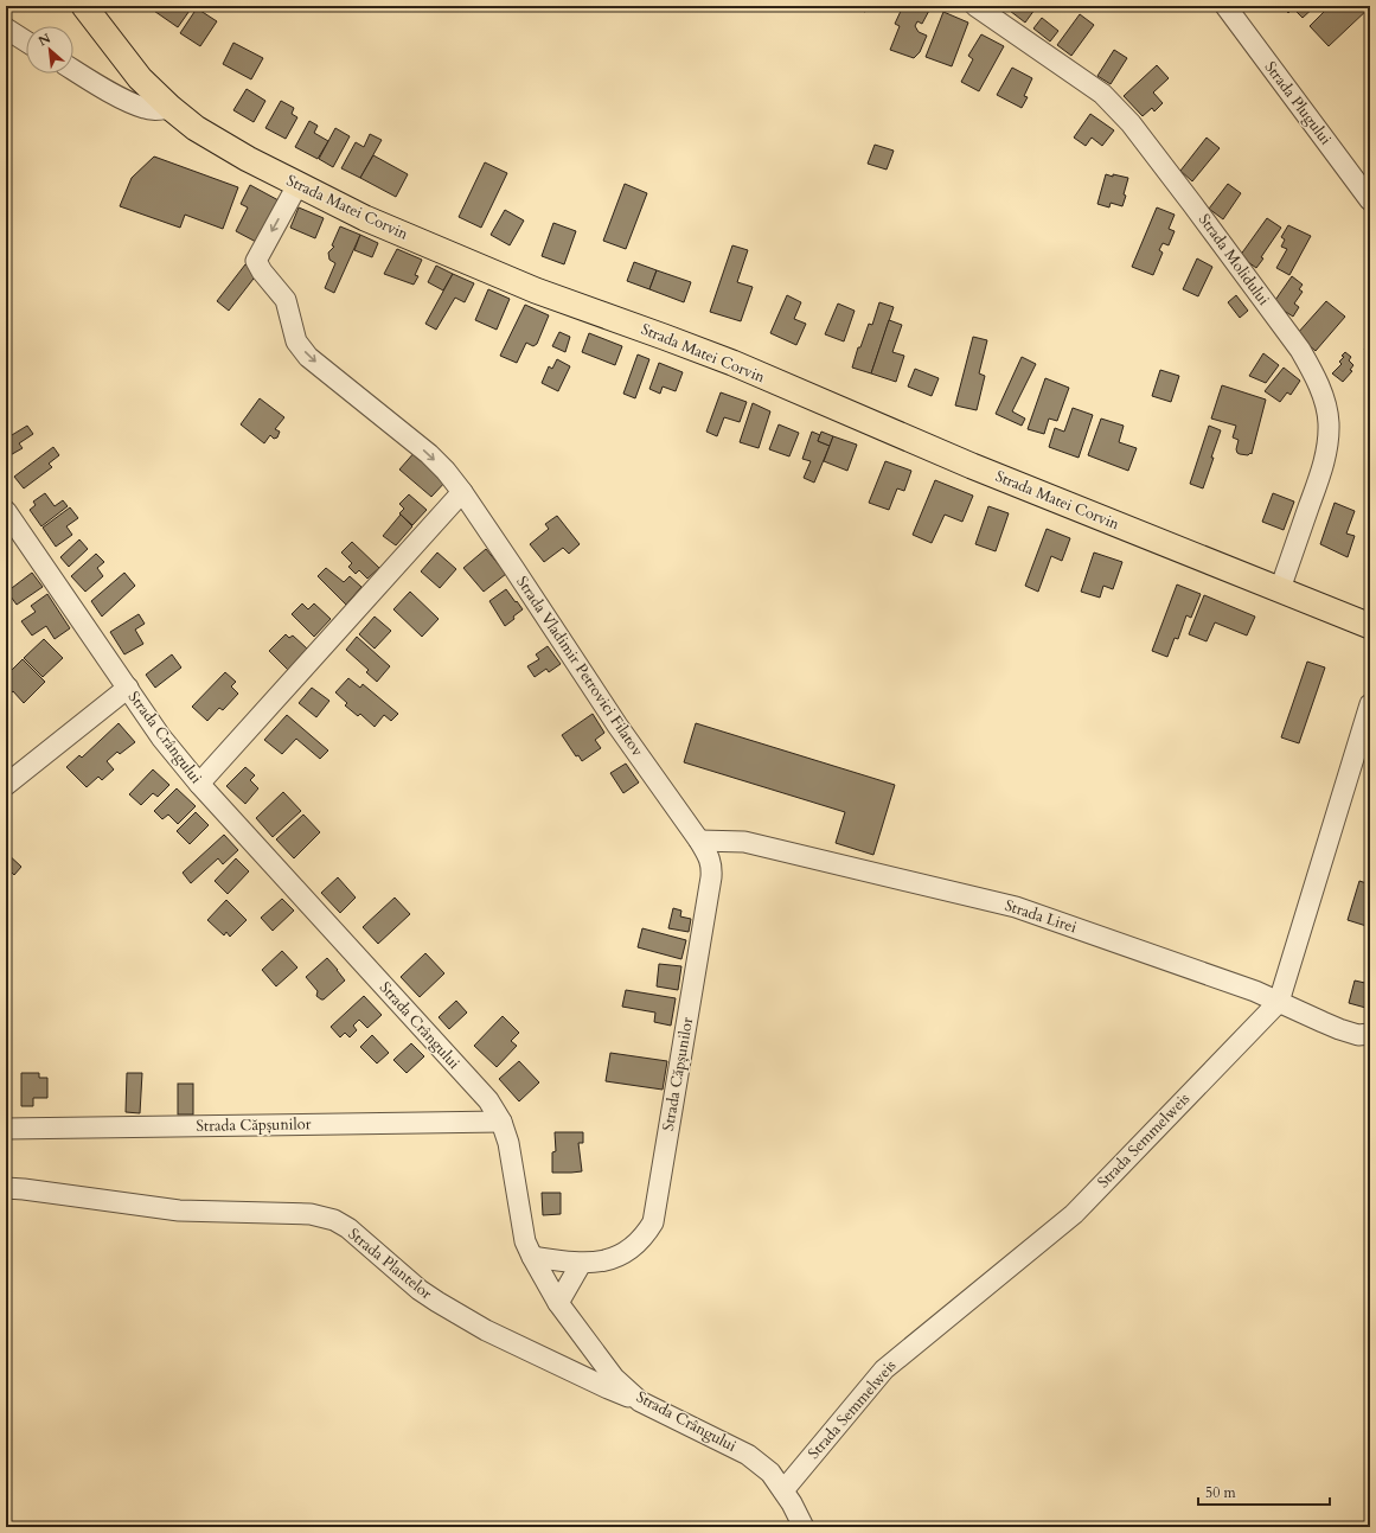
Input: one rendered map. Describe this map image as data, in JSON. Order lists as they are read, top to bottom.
{
  "streets": {
    "main road": ["Strada Matei Corvin"],
    "street": [
      "Strada Plugului",
      "Strada Molidului",
      "Strada Vladimir Petrovici Filatov",
      "Strada Crângului",
      "Strada Lirei",
      "Strada Căpșunilor",
      "Strada Semmelweis",
      "Strada Plantelor"
    ]
  },
  "crossings": [
    ["Strada Matei Corvin", "Strada Molidului"],
    ["Strada Matei Corvin", "Strada Vladimir Petrovici Filatov"],
    ["Strada Vladimir Petrovici Filatov", "Strada Lirei"],
    ["Strada Vladimir Petrovici Filatov", "Strada Căpșunilor"],
    ["Strada Crângului", "Strada Căpșunilor"],
    ["Strada Crângului", "Strada Semmelweis"],
    ["Strada Crângului", "Strada Plantelor"],
    ["Strada Lirei", "Strada Căpșunilor"],
    ["Strada Lirei", "Strada Semmelweis"]
  ],
  "one_way": ["Strada Vladimir Petrovici Filatov"],
  "scale_bar": "50 m",
  "north": "top left"
}
